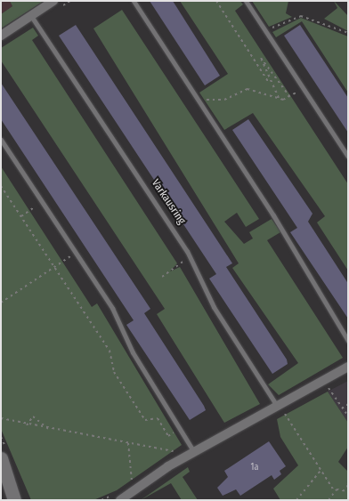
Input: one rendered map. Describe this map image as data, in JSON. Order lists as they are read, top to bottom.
{
  "streets": {
    "lane": ["Varkausring"]
  },
  "house_numbers": ["1a"]
}
